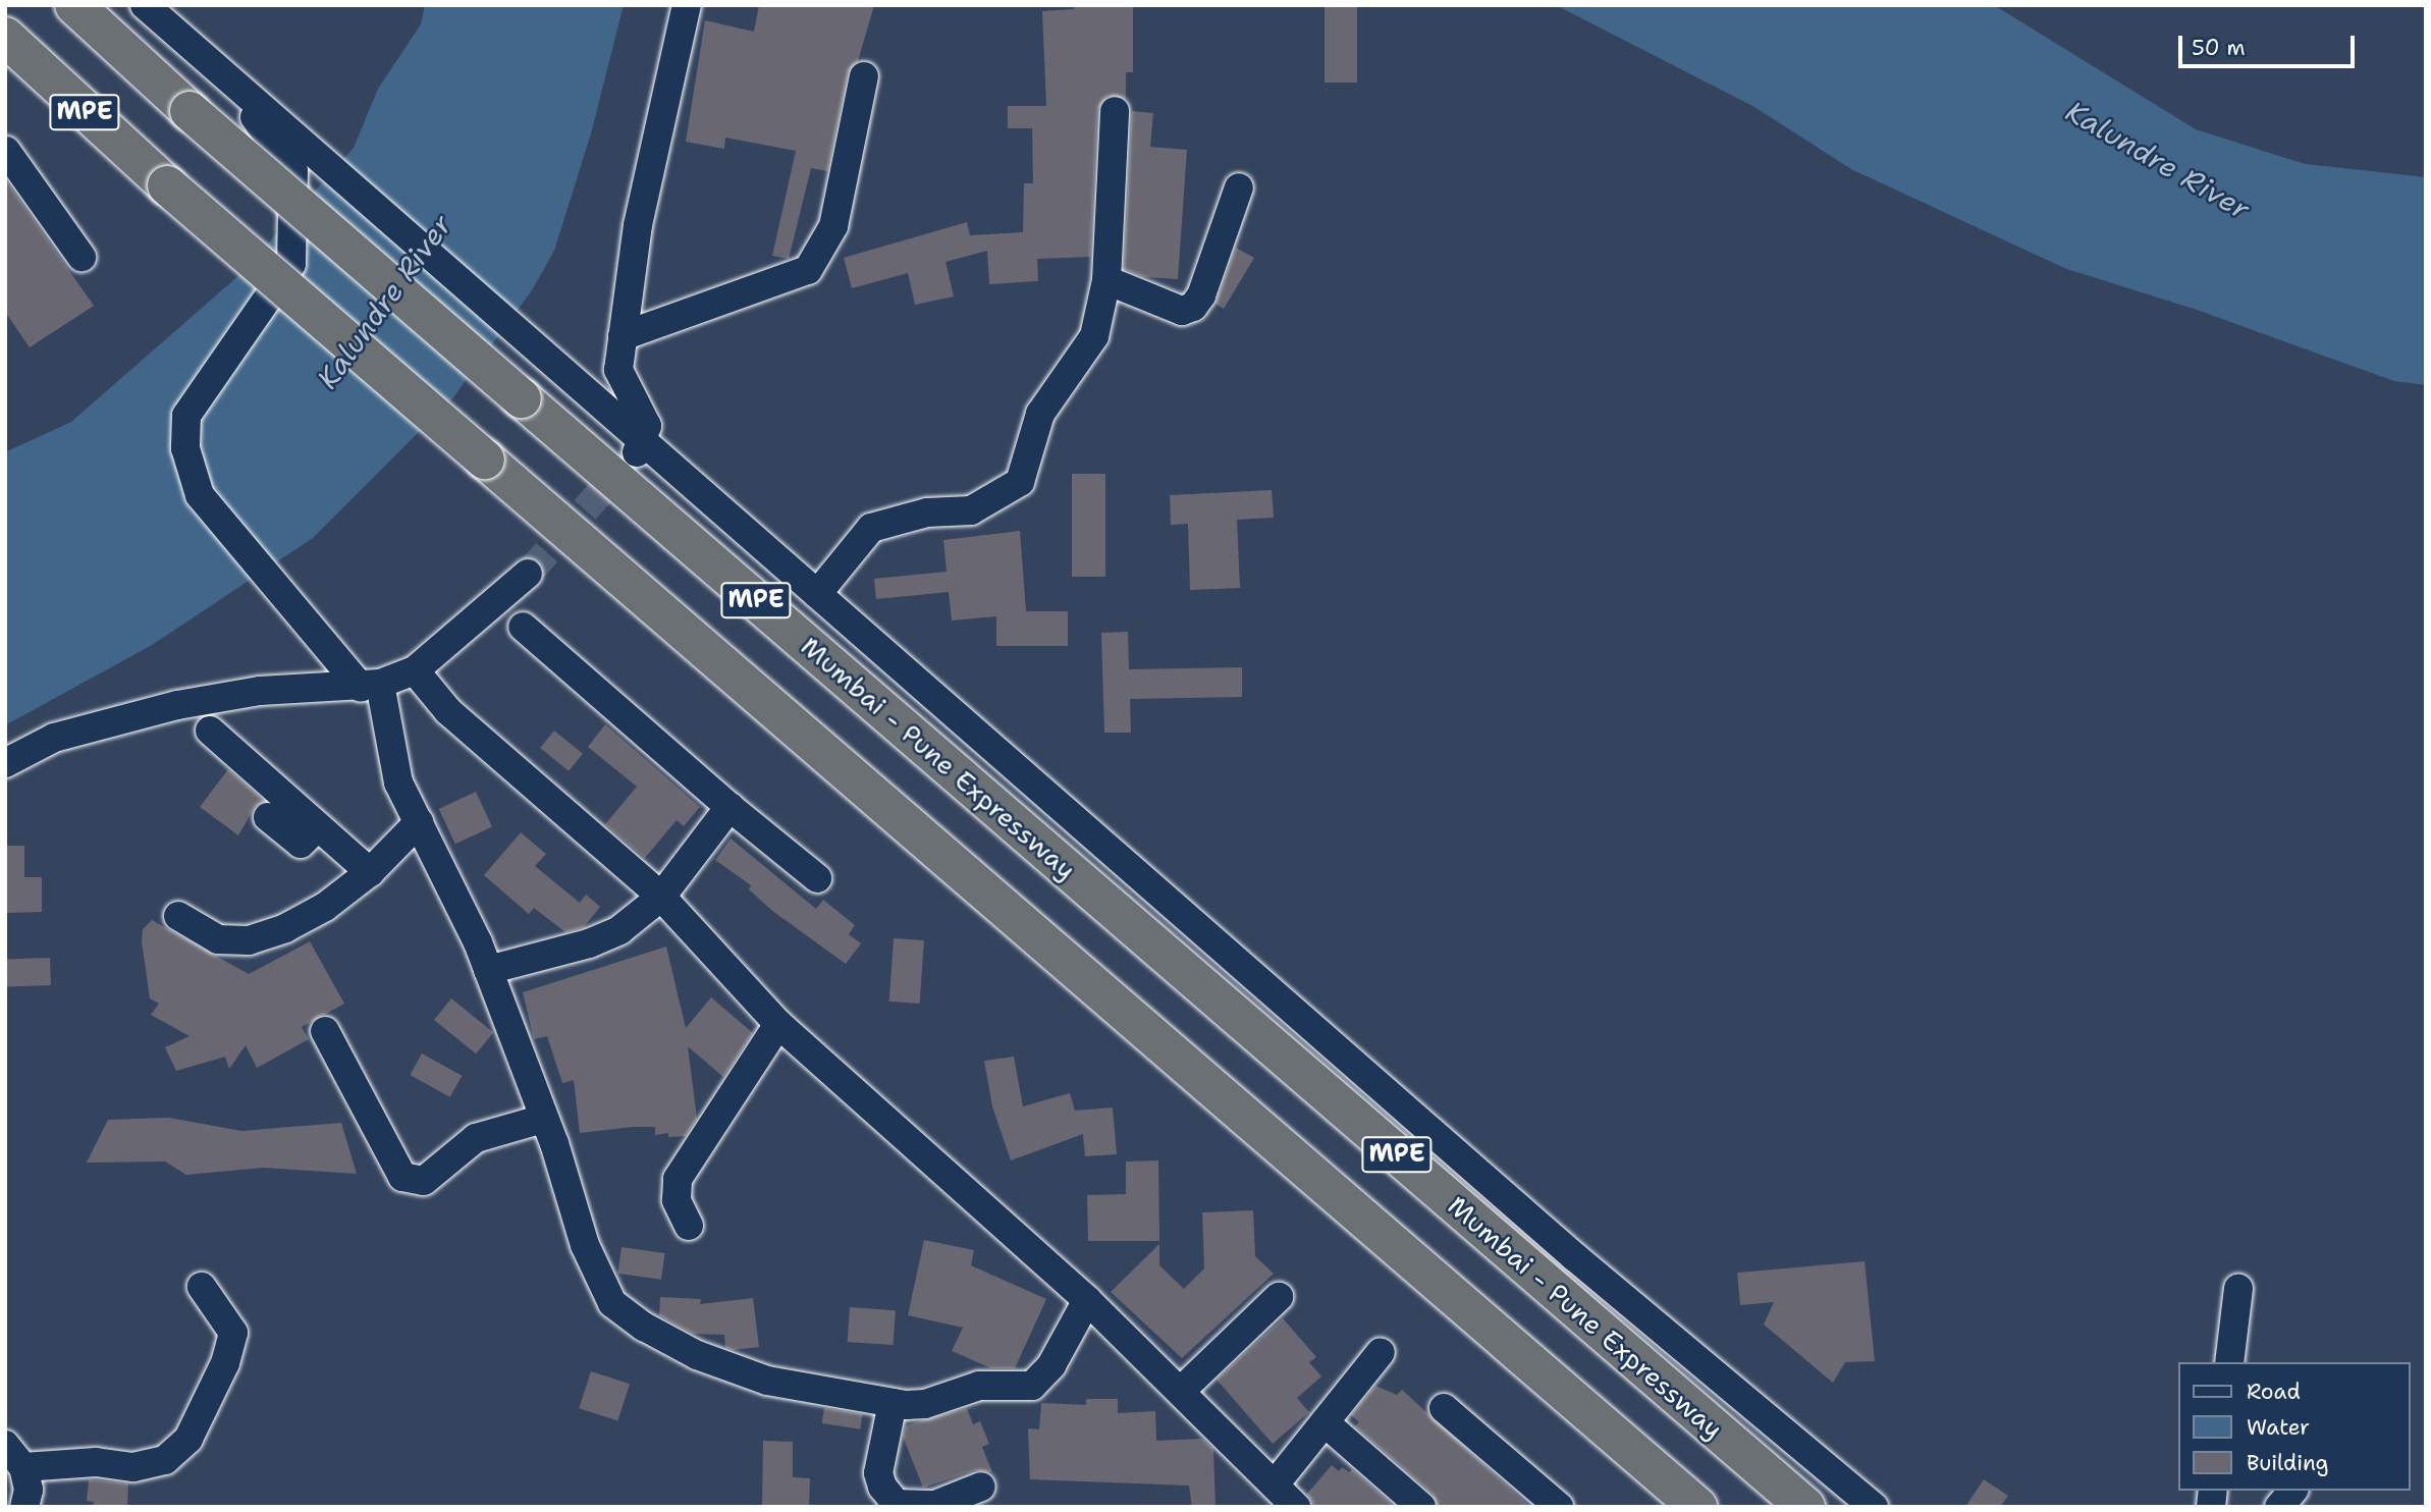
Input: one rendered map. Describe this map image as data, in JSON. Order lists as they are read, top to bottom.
{
  "streets": {
    "highway": ["MPE", "Mumbai - Pune Expressway"]
  },
  "water": ["Kalundre River"],
  "legend": ["Road", "Water", "Building"],
  "scale_bar": "50 m"
}
